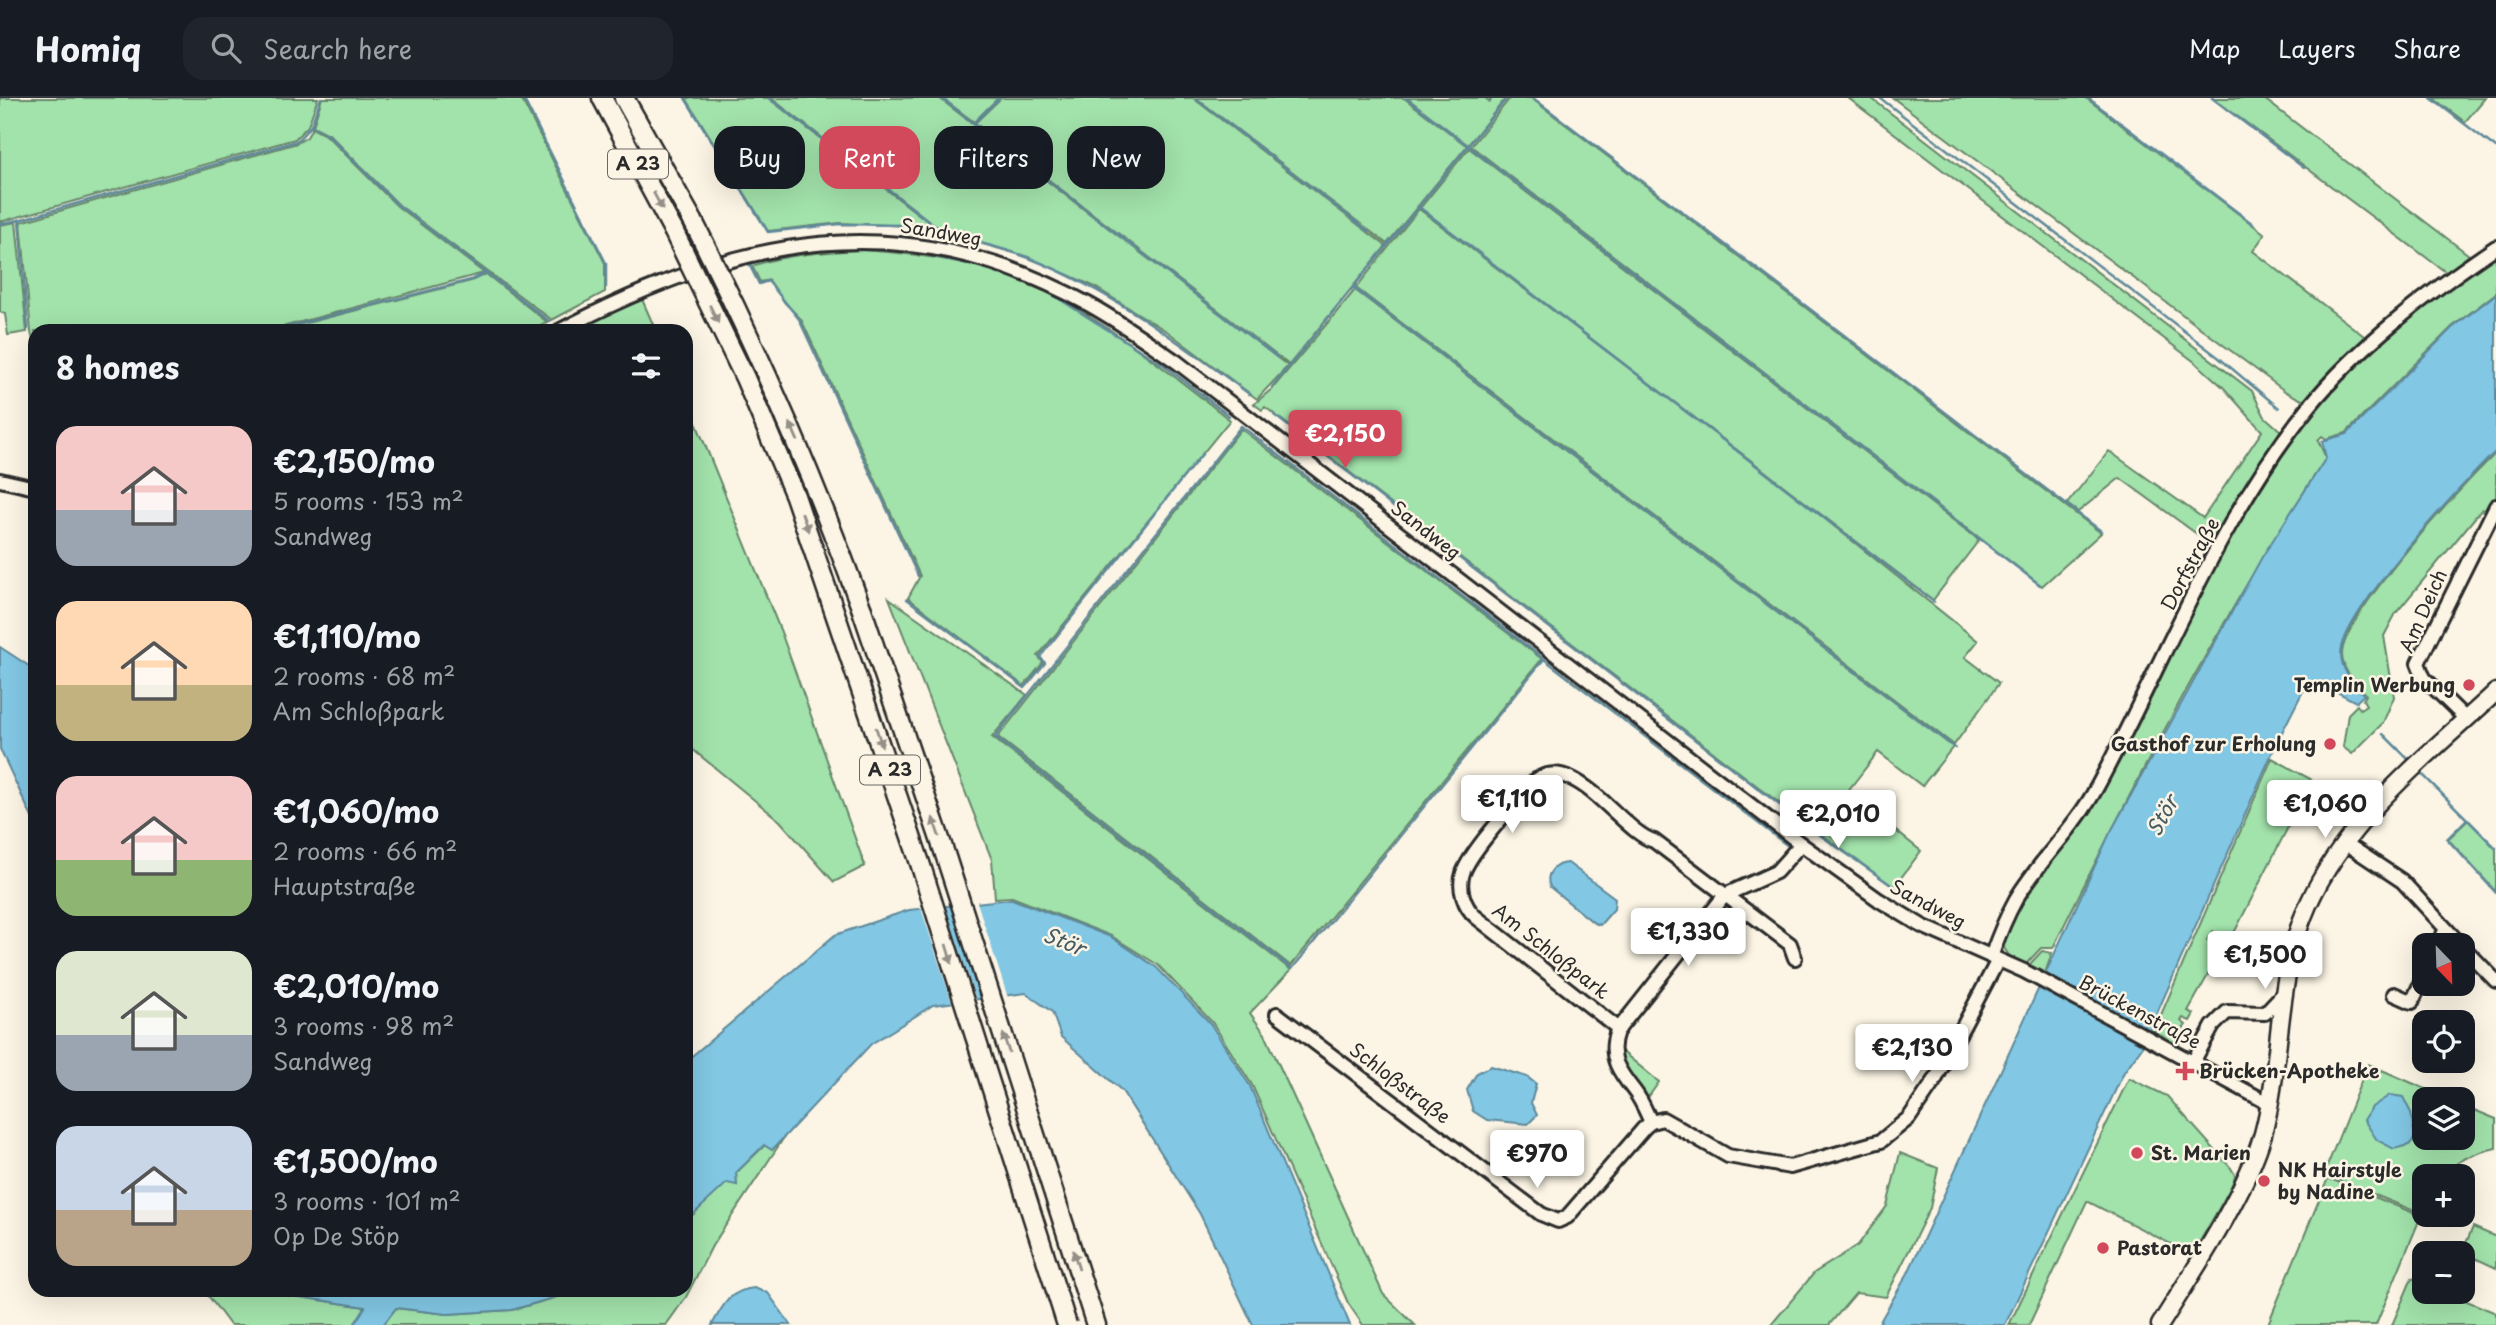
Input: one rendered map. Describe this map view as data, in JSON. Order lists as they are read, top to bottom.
{
  "streets": {
    "highway": ["A 23"],
    "street": [
      "Sandweg",
      "Dorfstraße",
      "Am Deich",
      "Am Schloßpark",
      "Brückenstraße",
      "Schloßstraße"
    ]
  },
  "crossings": [
    ["Sandweg", "Dorfstraße"],
    ["Sandweg", "Brückenstraße"],
    ["Dorfstraße", "Brückenstraße"]
  ],
  "water": ["Stör"],
  "places": {
    "other": [
      "Templin Werbung",
      "Gasthof zur Erholung",
      "St. Marien",
      "NK Hairstyle by Nadine",
      "Pastorat"
    ],
    "health": ["Brücken-Apotheke"]
  },
  "north": "bottom right",
  "page": {
    "header": "Homiq",
    "search": "Search here",
    "nav": ["Map", "Layers", "Share"],
    "chip": [
      "Buy",
      "Rent",
      "Filters",
      "New"
    ],
    "heading": "8 homes",
    "list": [
      {
        "name": "€2,150/mo",
        "note": "5 rooms · 153 m² · Sandweg"
      },
      {
        "name": "€1,110/mo",
        "note": "2 rooms · 68 m² · Am Schloßpark"
      },
      {
        "name": "€1,060/mo",
        "note": "2 rooms · 66 m² · Hauptstraße"
      },
      {
        "name": "€2,010/mo",
        "note": "3 rooms · 98 m² · Sandweg"
      },
      {
        "name": "€1,500/mo",
        "note": "3 rooms · 101 m² · Op De Stöp"
      }
    ],
    "price": [
      "€2,150",
      "€1,110",
      "€1,060",
      "€2,010",
      "€1,330",
      "€1,500",
      "€2,130",
      "€970"
    ],
    "map_buttons": ["+", "−"]
  }
}
